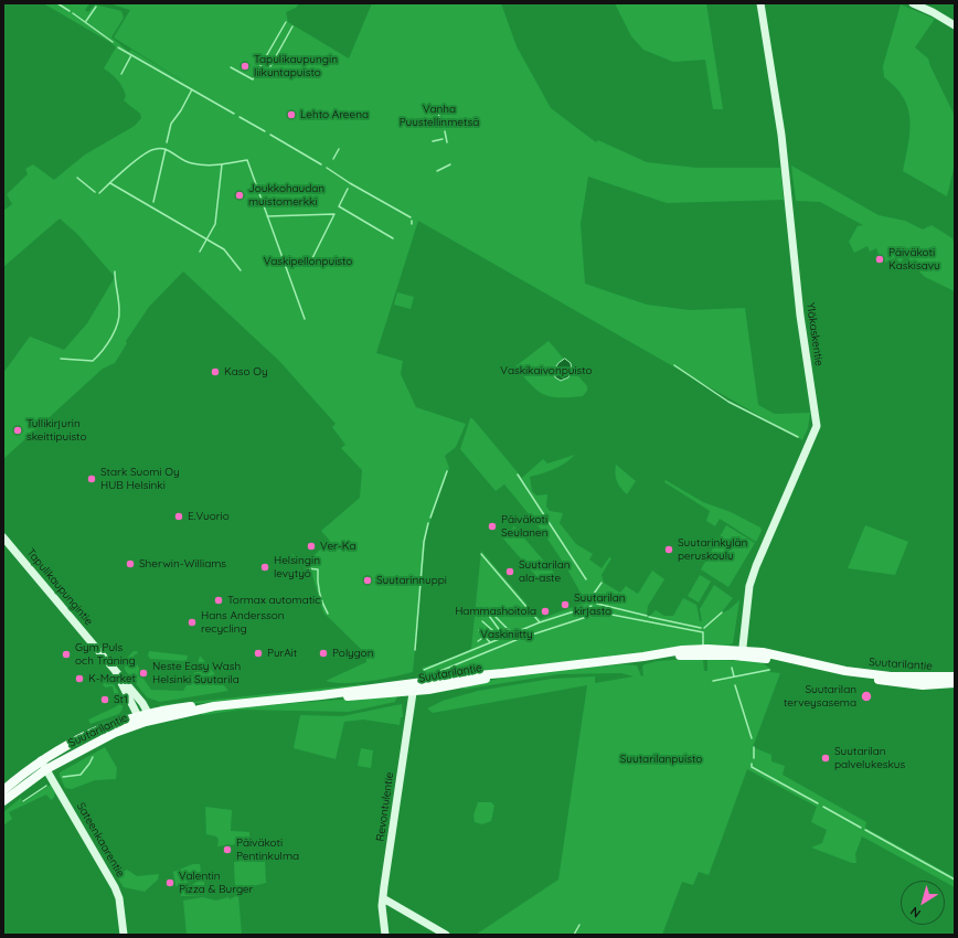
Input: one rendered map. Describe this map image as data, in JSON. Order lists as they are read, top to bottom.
{
  "streets": {
    "main road": ["Suutarilantie"],
    "street": [
      "Yläkaskentie",
      "Tapulikaupungintie",
      "Revontulentie",
      "Sateenkaarentie"
    ]
  },
  "crossings": [
    ["Yläkaskentie", "Suutarilantie"],
    ["Tapulikaupungintie", "Suutarilantie"],
    ["Suutarilantie", "Revontulentie"],
    ["Suutarilantie", "Sateenkaarentie"]
  ],
  "parks": [
    "Vanha Puustellinmetsä",
    "Vaskipellonpuisto",
    "Vaskikaivonpuisto",
    "Vaskiniitty",
    "Suutarilanpuisto"
  ],
  "places": [
    "Tapulikaupungin liikuntapuisto",
    "Lehto Areena",
    "Joukkohaudan muistomerkki",
    "Päiväkoti Kaskisavu",
    "Kaso Oy",
    "Tullikirjurin skeittipuisto",
    "Stark Suomi Oy HUB Helsinki",
    "E.Vuorio",
    "Päiväkoti Seulanen",
    "Ver-Ka",
    "Suutarinkylän peruskoulu",
    "Sherwin-Williams",
    "Helsingin levytyö",
    "Suutarilan ala-aste",
    "Suutarinnuppi",
    "Tormax automatic",
    "Suutarilan kirjasto",
    "Hammashoitola",
    "Hans Andersson recycling",
    "PurAit",
    "Polygon",
    "Gym Puls och Träning",
    "Neste Easy Wash Helsinki Suutarila",
    "K-Market",
    "Suutarilan terveysasema",
    "St1",
    "Suutarilan palvelukeskus",
    "Päiväkoti Pentinkulma",
    "Valentin Pizza & Burger"
  ],
  "north": "bottom left"
}
